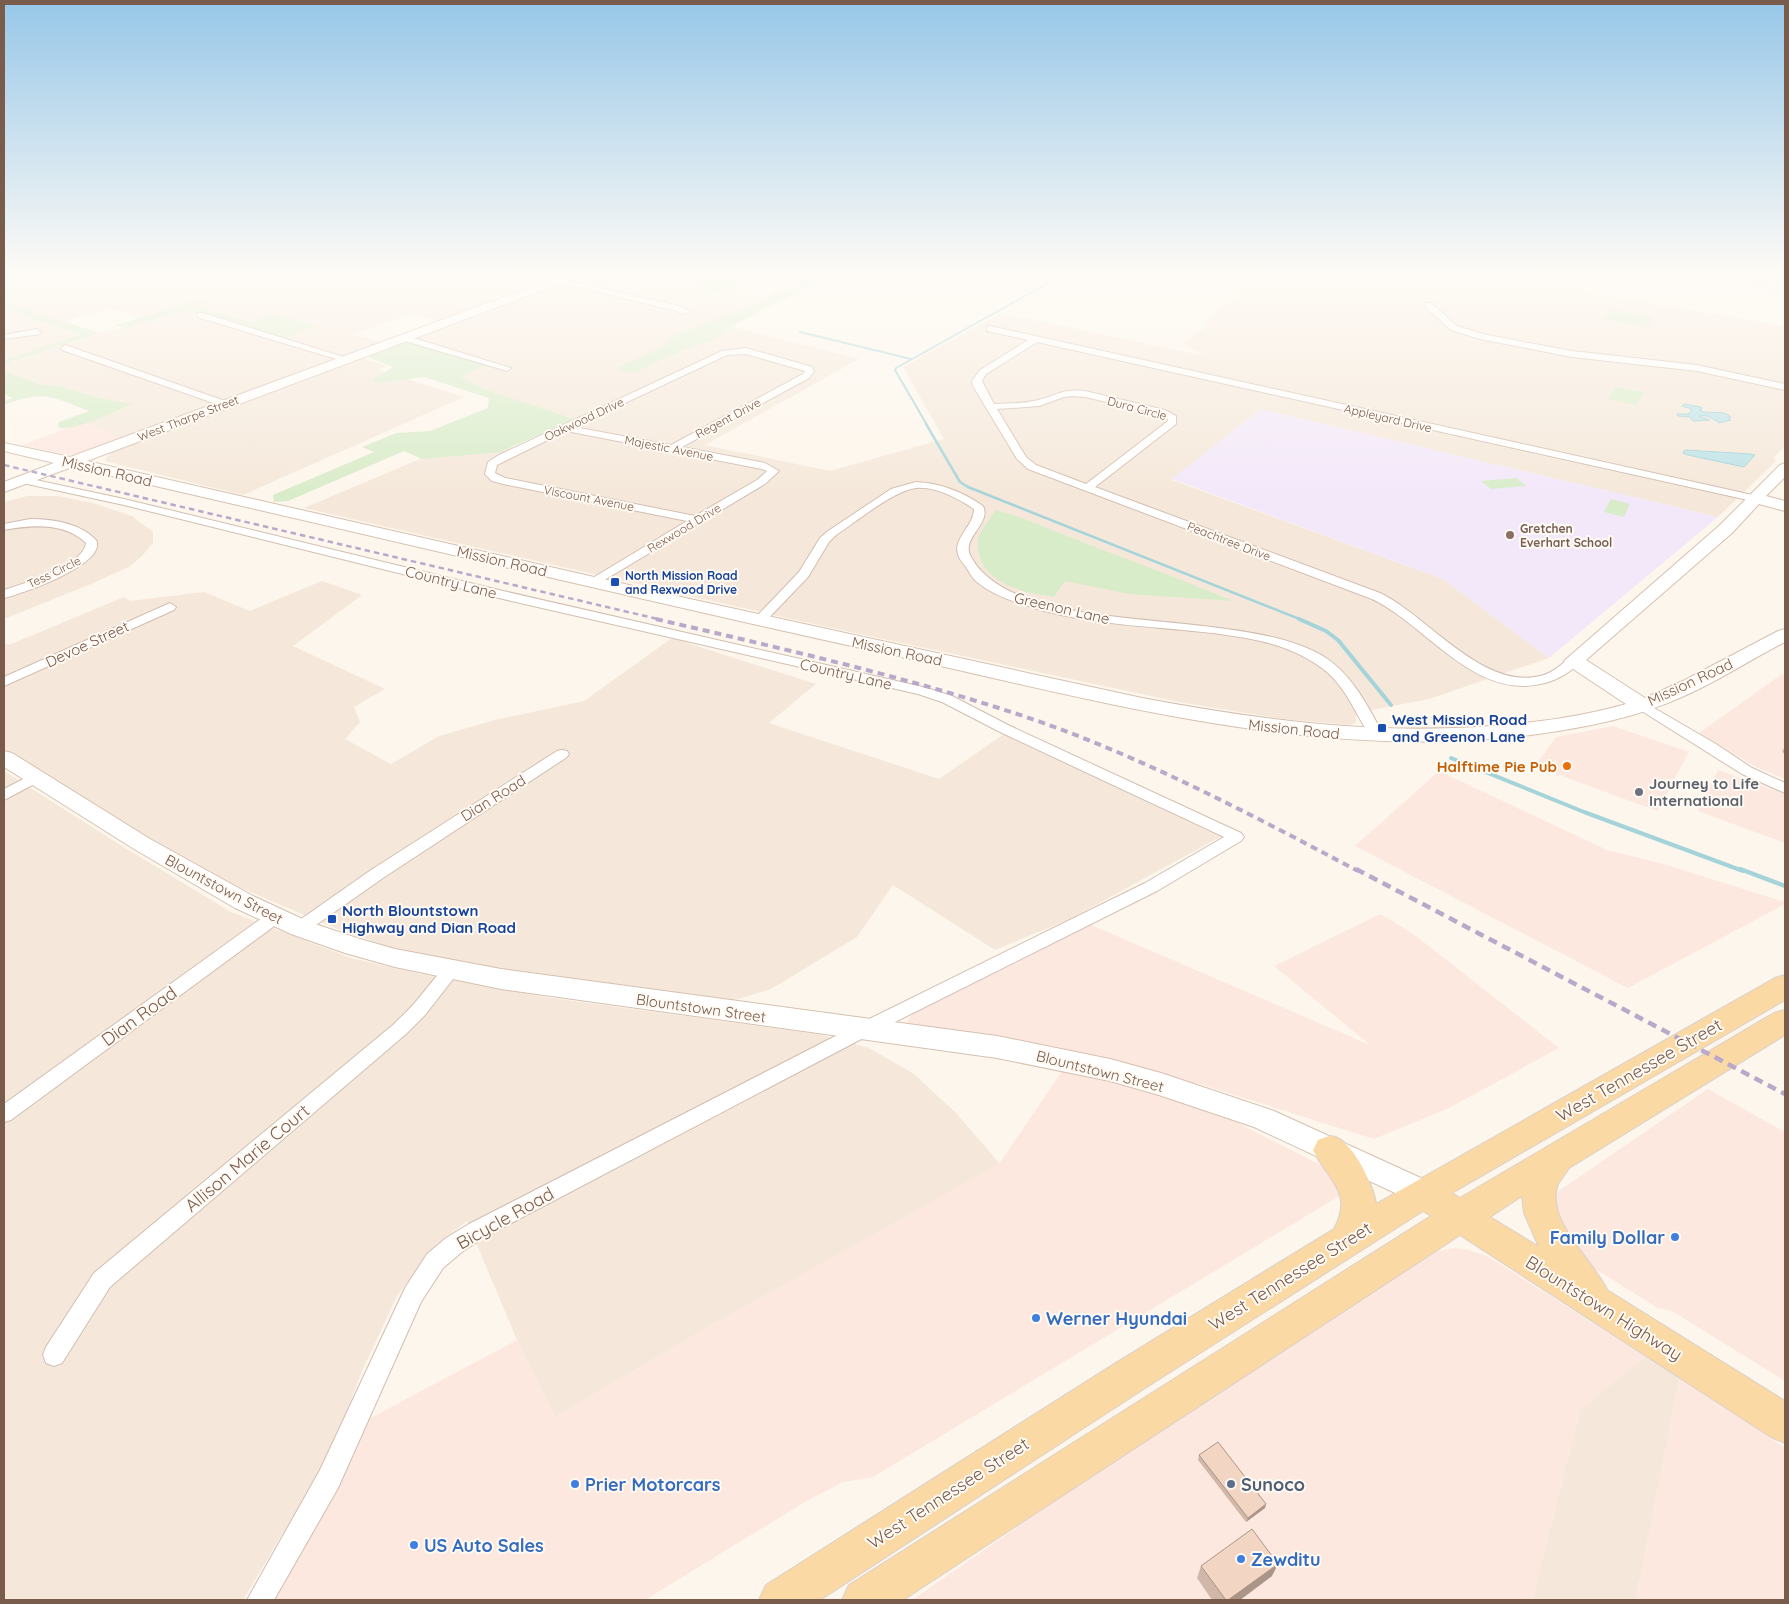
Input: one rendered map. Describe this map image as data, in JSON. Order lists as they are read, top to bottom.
{
  "streets": {
    "main road": [
      "West Tharpe Street",
      "Appleyard Drive",
      "Mission Road",
      "Blountstown Street",
      "West Tennessee Street",
      "Blountstown Highway"
    ],
    "street": [
      "Dura Circle",
      "Regent Drive",
      "Oakwood Drive",
      "Majestic Avenue",
      "Viscount Avenue",
      "Rexwood Drive",
      "Peachtree Drive",
      "Tess Circle",
      "Country Lane",
      "Greenon Lane",
      "Devoe Street",
      "Dian Road",
      "Allison Marie Court",
      "Bicycle Road"
    ]
  },
  "crossings": [
    ["Dura Circle", "Peachtree Drive"],
    ["West Tharpe Street", "Mission Road"],
    ["West Tharpe Street", "Country Lane"],
    ["Regent Drive", "Oakwood Drive"],
    ["Regent Drive", "Majestic Avenue"],
    ["Oakwood Drive", "Majestic Avenue"],
    ["Oakwood Drive", "Viscount Avenue"],
    ["Majestic Avenue", "Rexwood Drive"],
    ["Mission Road", "Rexwood Drive"],
    ["Mission Road", "Greenon Lane"],
    ["Viscount Avenue", "Rexwood Drive"],
    ["Country Lane", "Blountstown Street"],
    ["Country Lane", "Bicycle Road"],
    ["Dian Road", "Blountstown Street"],
    ["Blountstown Street", "West Tennessee Street"],
    ["Blountstown Street", "Allison Marie Court"],
    ["Blountstown Street", "Bicycle Road"],
    ["Blountstown Street", "Blountstown Highway"],
    ["West Tennessee Street", "Blountstown Highway"]
  ],
  "places": {
    "other": [
      "Gretchen Everhart School",
      "Halftime Pie Pub",
      "Journey to Life International",
      "Family Dollar",
      "Werner Hyundai",
      "Prier Motorcars",
      "Sunoco",
      "US Auto Sales",
      "Zewditu"
    ],
    "transit": ["North Mission Road and Rexwood Drive", "West Mission Road and Greenon Lane", "North Blountstown Highway and Dian Road"]
  }
}
